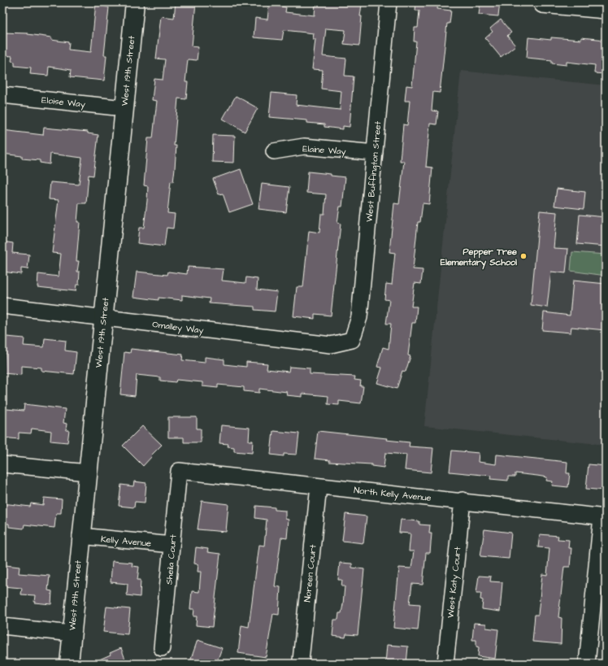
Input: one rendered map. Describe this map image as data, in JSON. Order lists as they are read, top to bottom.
{
  "streets": {
    "main road": ["West 19th Street"],
    "street": [
      "Eloise Way",
      "Elaine Way",
      "West Buffington Street",
      "Omalley Way",
      "North Kelly Avenue",
      "Kelly Avenue",
      "Sheila Court",
      "Noreen Court",
      "West Katy Court"
    ]
  },
  "crossings": [
    ["West 19th Street", "Eloise Way"],
    ["West 19th Street", "Omalley Way"],
    ["West 19th Street", "Kelly Avenue"],
    ["Elaine Way", "West Buffington Street"],
    ["West Buffington Street", "Omalley Way"],
    ["North Kelly Avenue", "Sheila Court"],
    ["North Kelly Avenue", "Noreen Court"],
    ["North Kelly Avenue", "West Katy Court"],
    ["Kelly Avenue", "Sheila Court"]
  ],
  "places": ["Pepper Tree Elementary School"]
}
